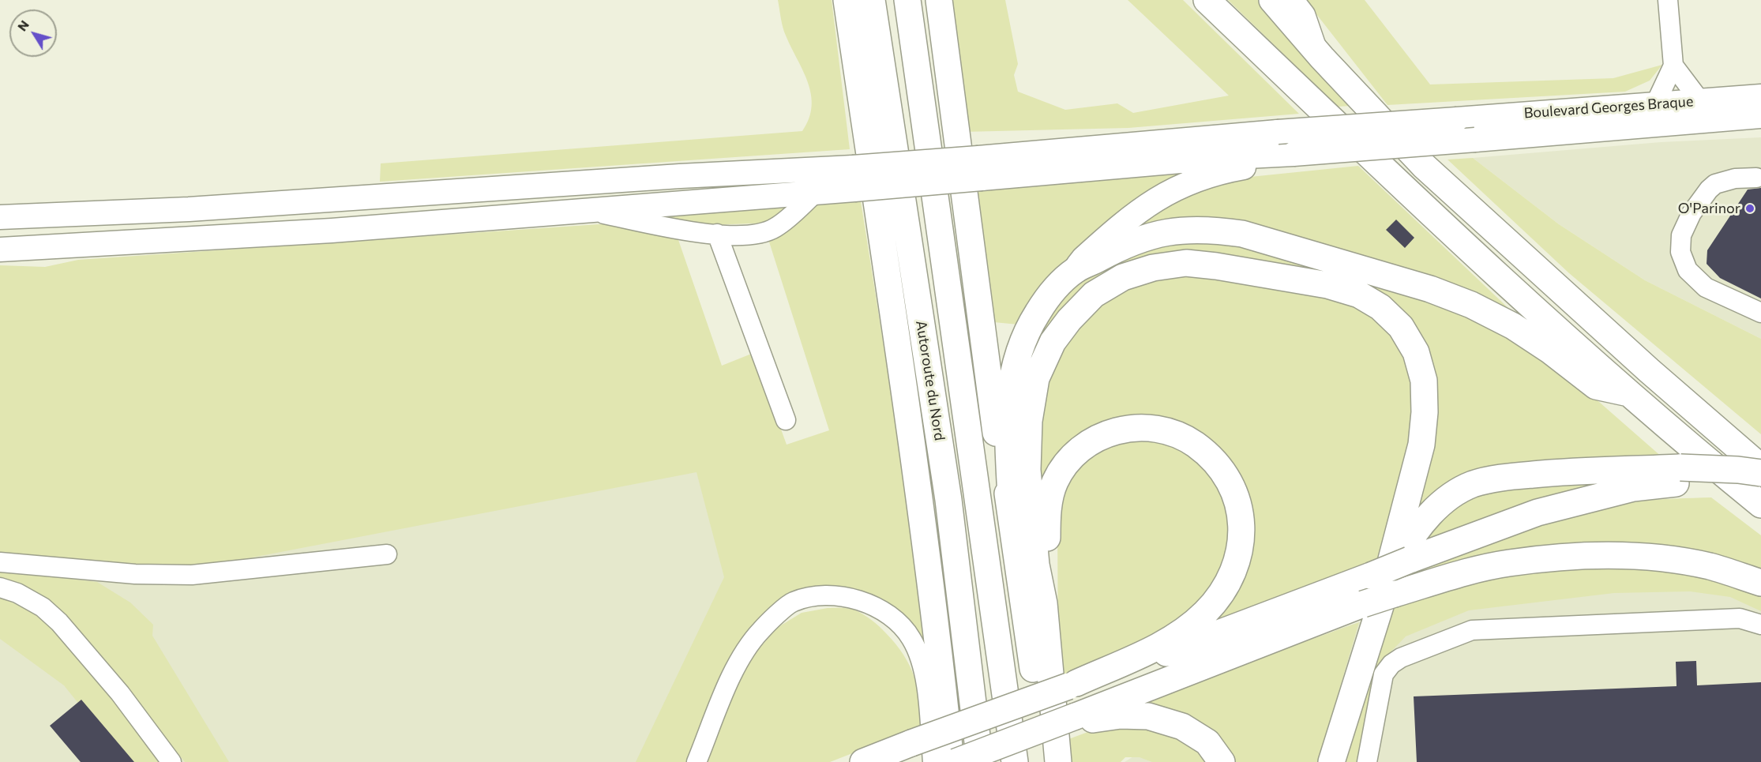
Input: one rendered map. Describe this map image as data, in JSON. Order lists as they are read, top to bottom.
{
  "streets": {
    "highway": ["Autoroute du Nord"],
    "main road": ["Boulevard Georges Braque"]
  },
  "places": ["O'Parinor"],
  "north": "top left"
}
